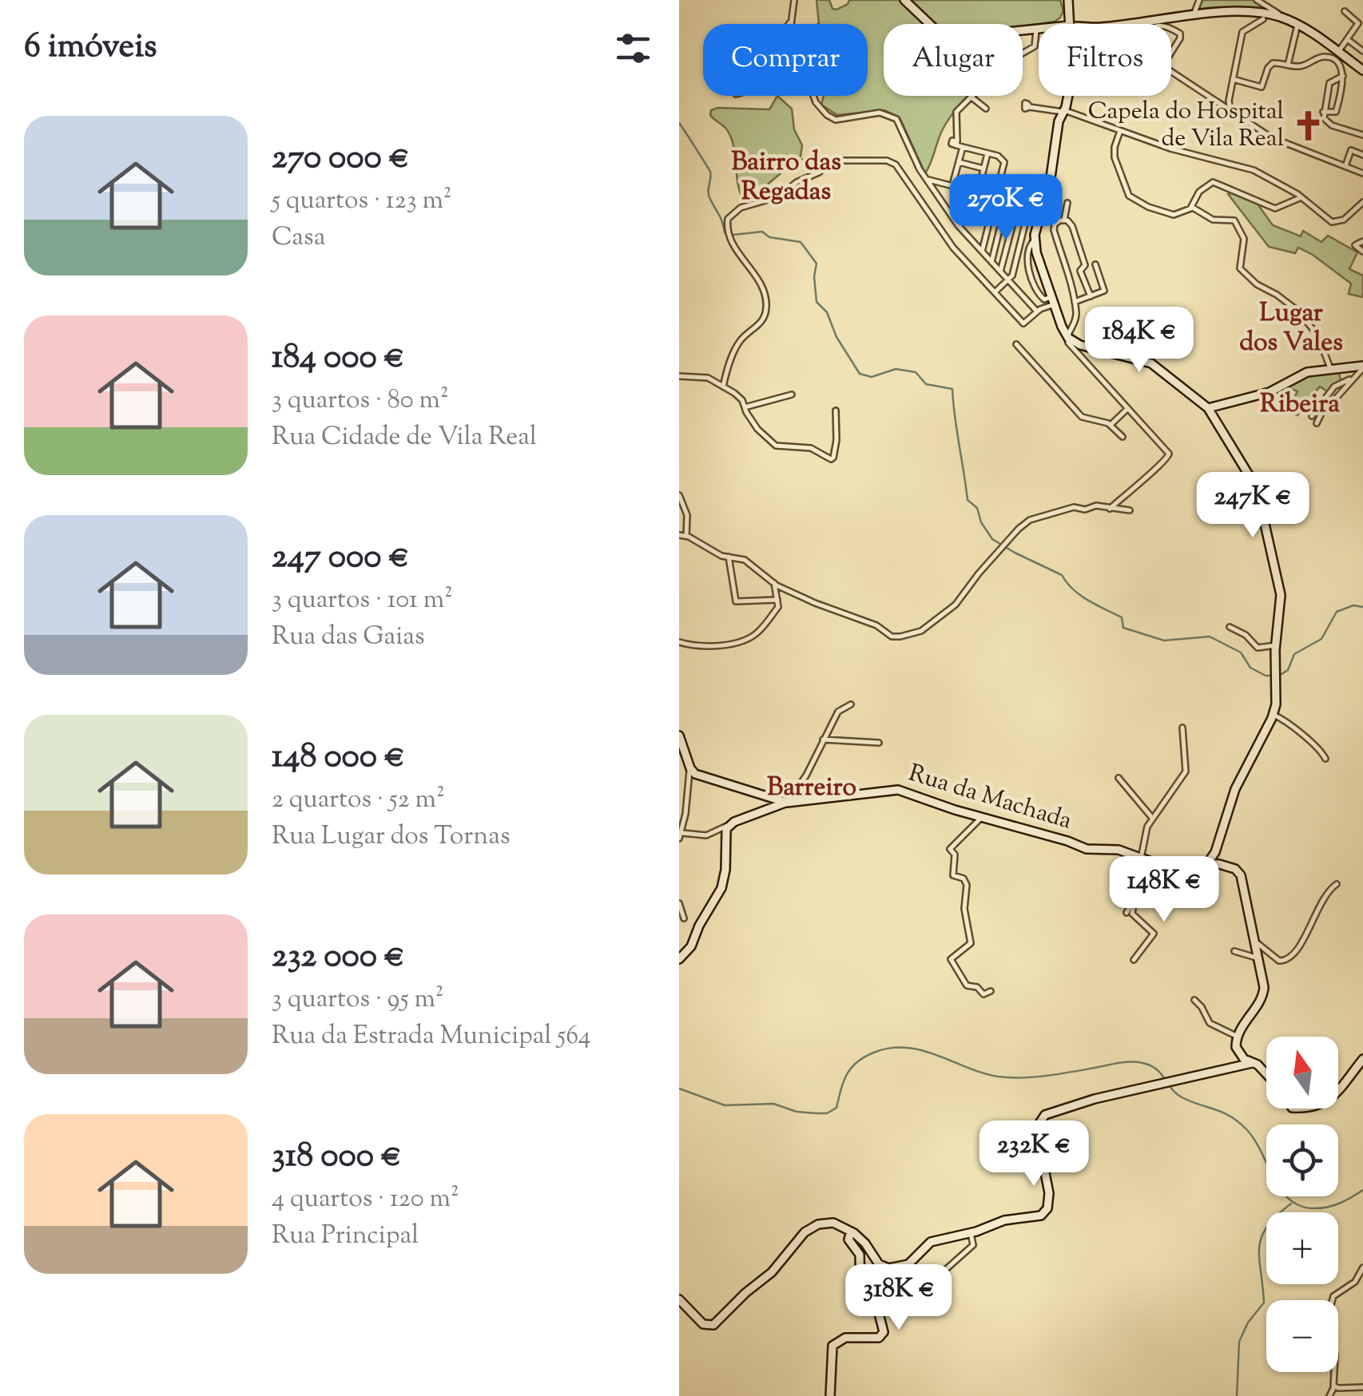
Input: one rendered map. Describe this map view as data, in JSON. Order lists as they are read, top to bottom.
{
  "streets": {
    "street": ["Rua da Machada"]
  },
  "districts": [
    "Bairro das Regadas",
    "Lugar dos Vales",
    "Ribeira",
    "Barreiro"
  ],
  "places": {
    "church": ["Capela do Hospital de Vila Real"]
  },
  "north": "top",
  "page": {
    "heading": "6 imóveis",
    "chip": ["Comprar", "Alugar", "Filtros"],
    "list": [
      {
        "name": "270 000 €",
        "note": "5 quartos · 123 m² · Casa"
      },
      {
        "name": "184 000 €",
        "note": "3 quartos · 80 m² · Rua Cidade de Vila Real"
      },
      {
        "name": "247 000 €",
        "note": "3 quartos · 101 m² · Rua das Gaias"
      },
      {
        "name": "148 000 €",
        "note": "2 quartos · 52 m² · Rua Lugar dos Tornas"
      },
      {
        "name": "232 000 €",
        "note": "3 quartos · 95 m² · Rua da Estrada Municipal 564"
      },
      {
        "name": "318 000 €",
        "note": "4 quartos · 120 m² · Rua Principal"
      }
    ],
    "price": [
      "270K €",
      "184K €",
      "247K €",
      "148K €",
      "232K €",
      "318K €"
    ],
    "map_buttons": ["+", "−"]
  }
}
